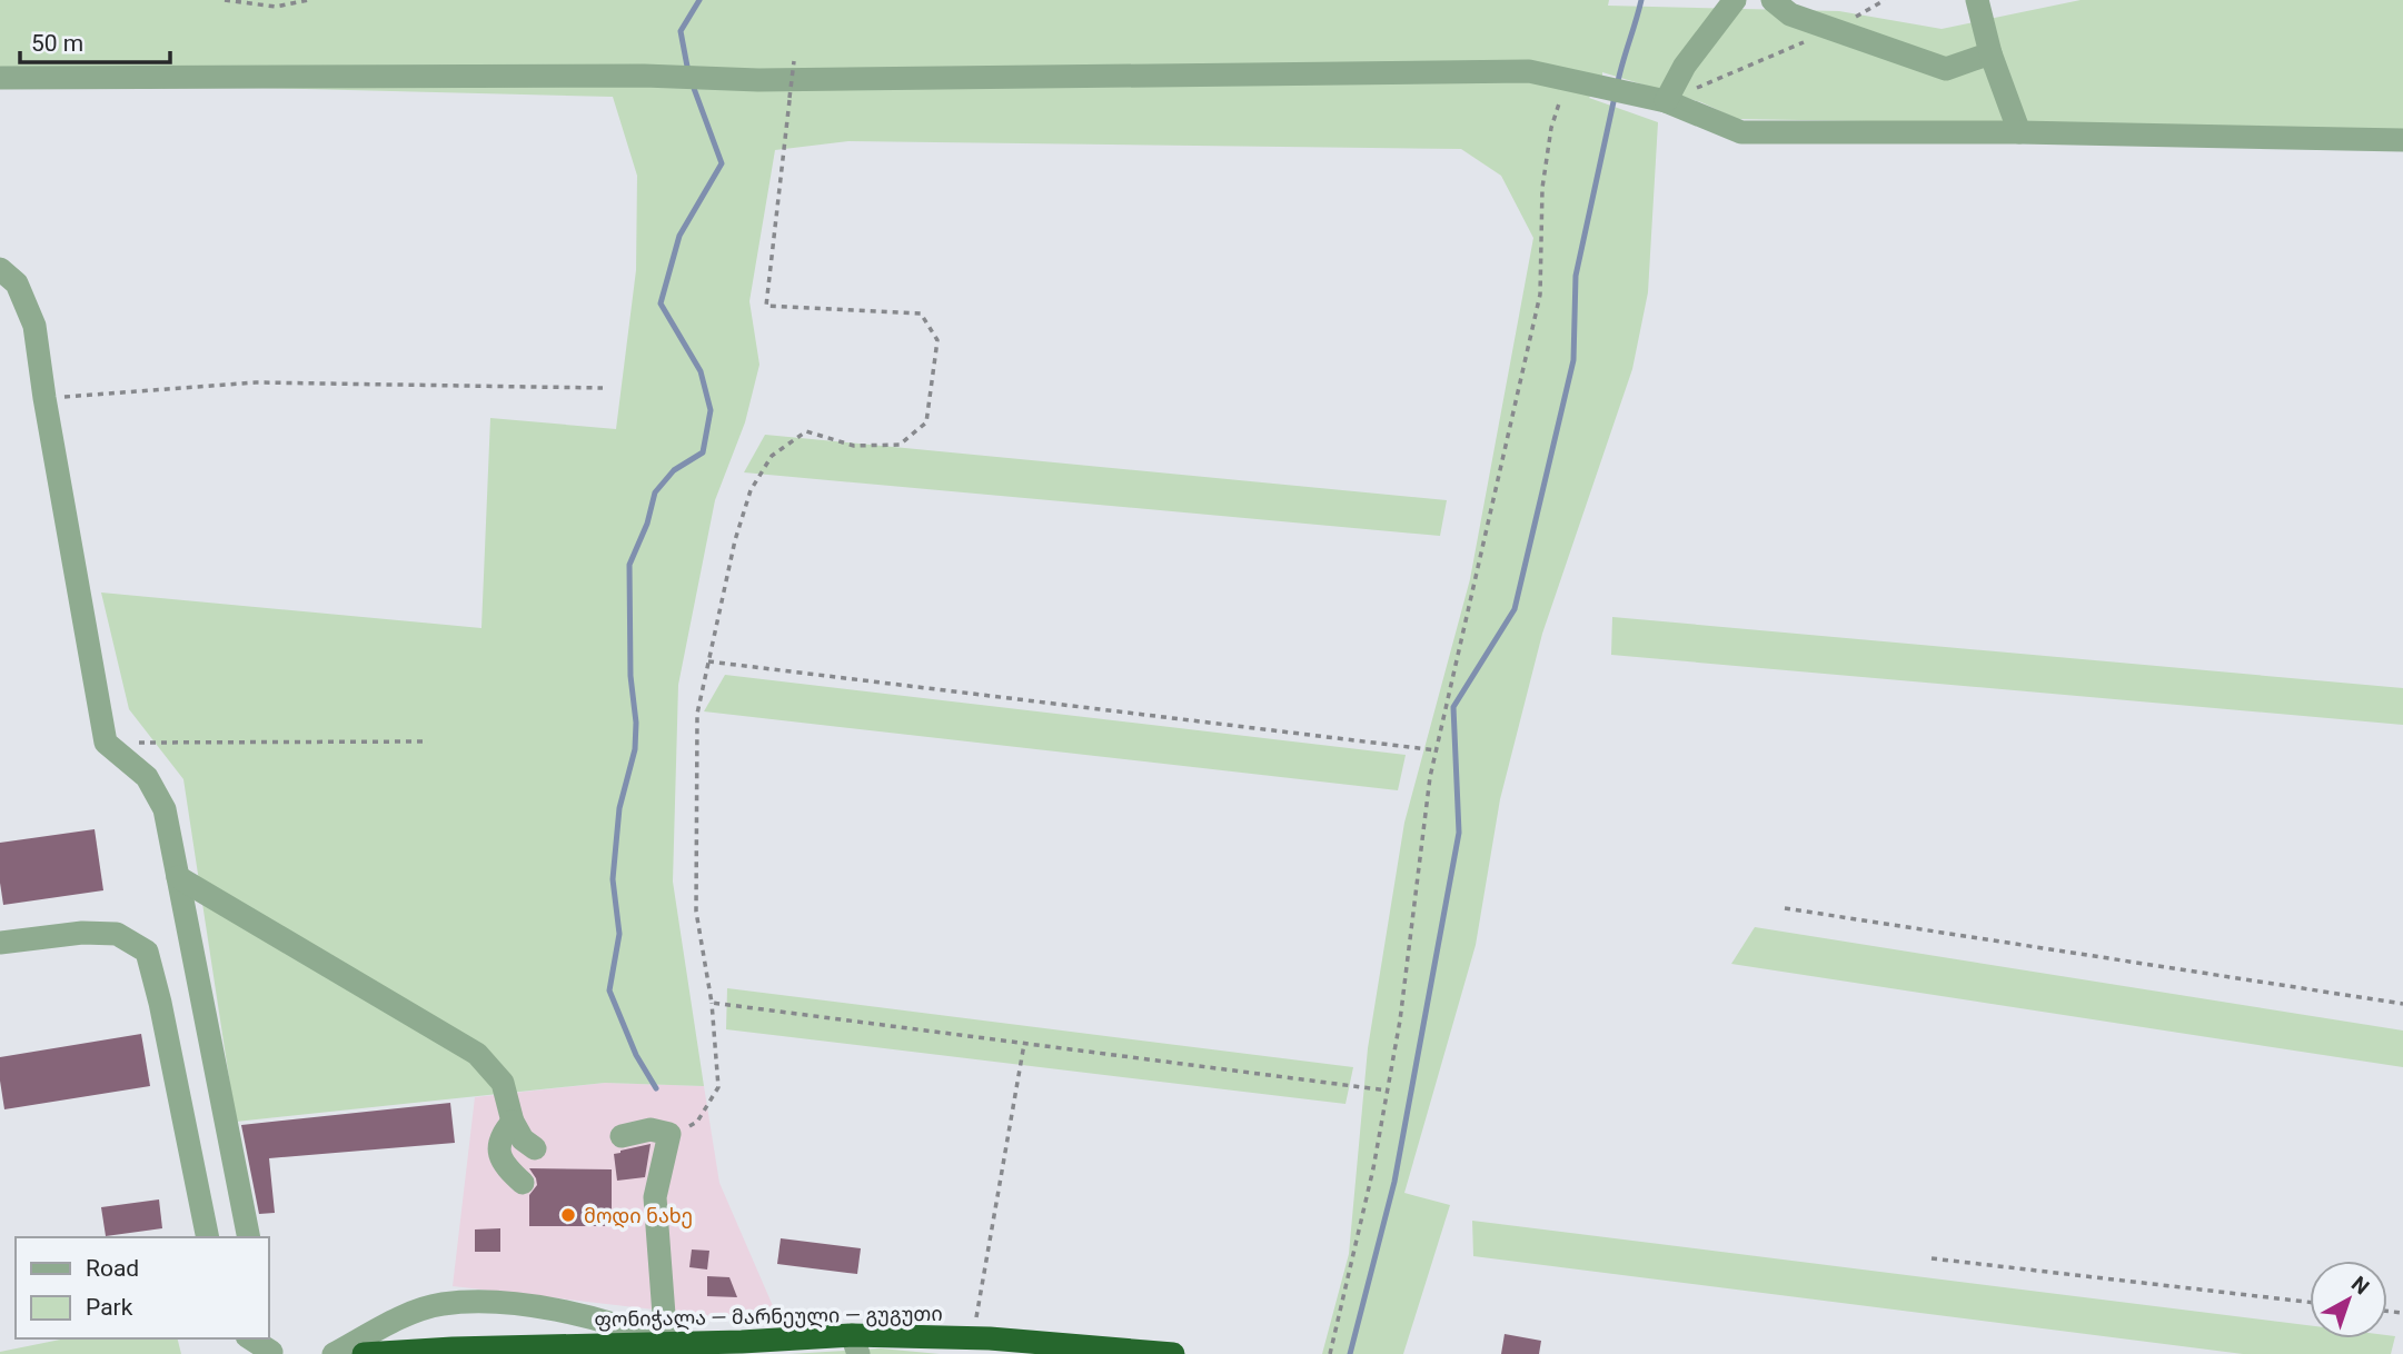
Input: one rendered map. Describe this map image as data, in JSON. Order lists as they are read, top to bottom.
{
  "streets": {
    "highway": ["ფონიჭალა — მარნეული — გუგუთი"]
  },
  "places": ["მოდი ნახე"],
  "legend": ["Road", "Park"],
  "scale_bar": "50 m",
  "north": "top right"
}
